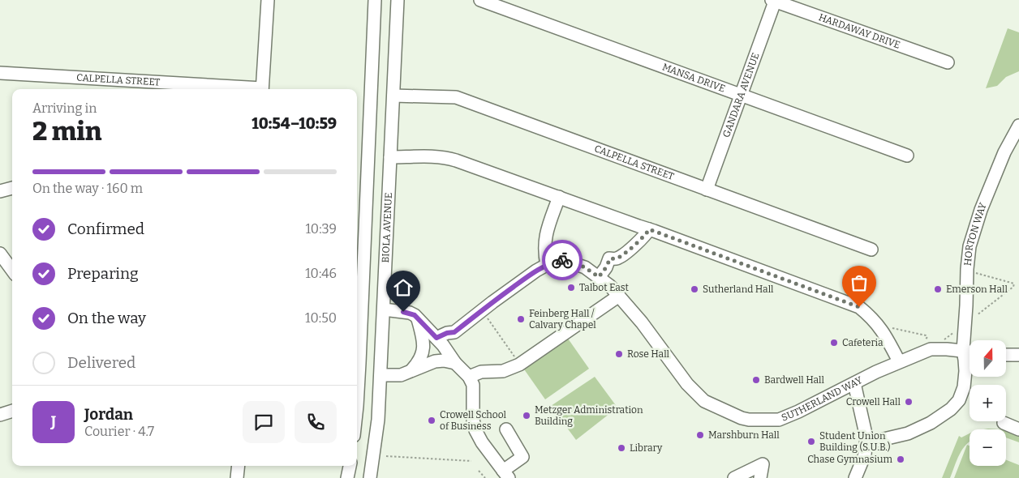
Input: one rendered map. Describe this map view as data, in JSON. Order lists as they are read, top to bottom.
{
  "streets": {
    "street": [
      "HARDAWAY DRIVE",
      "MANSA DRIVE",
      "CALPELLA STREET",
      "GANDARA AVENUE",
      "BIOLA AVENUE",
      "HORTON WAY",
      "SUTHERLAND WAY"
    ]
  },
  "crossings": [
    ["HARDAWAY DRIVE", "GANDARA AVENUE"],
    ["MANSA DRIVE", "GANDARA AVENUE"],
    ["CALPELLA STREET", "GANDARA AVENUE"],
    ["CALPELLA STREET", "BIOLA AVENUE"],
    ["HORTON WAY", "SUTHERLAND WAY"]
  ],
  "places": [
    "Talbot East",
    "Sutherland Hall",
    "Emerson Hall",
    "Feinberg Hall / Calvary Chapel",
    "Cafeteria",
    "Rose Hall",
    "Bardwell Hall",
    "Crowell Hall",
    "Metzger Administration Building",
    "Crowell School of Business",
    "Marshburn Hall",
    "Student Union Building (S.U.B.)",
    "Library",
    "Chase Gymnasium"
  ],
  "north": "top",
  "page": {
    "heading": ["2 min", "Arriving in", "10:54–10:59"],
    "panel": ["Jordan", "Courier · 4.7"],
    "bar": "On the way · 160 m",
    "list": [
      ["Confirmed", "10:39"],
      ["Preparing", "10:46"],
      ["On the way", "10:50"],
      "Delivered"
    ],
    "map_buttons": ["+", "−"],
    "round": "J"
  }
}
